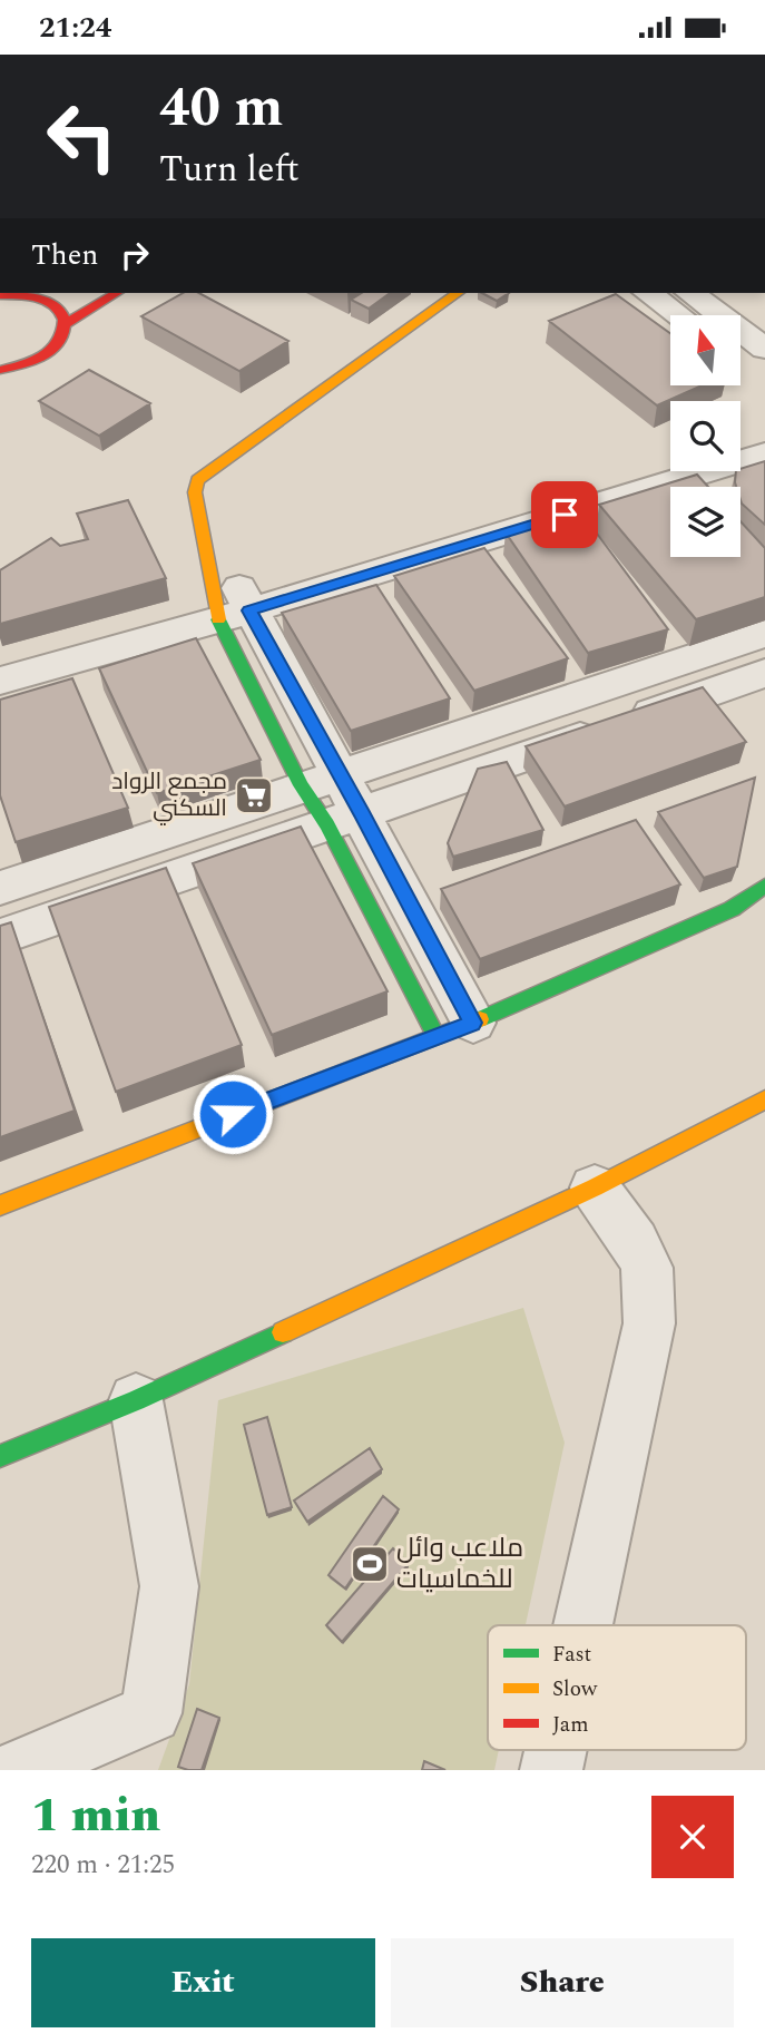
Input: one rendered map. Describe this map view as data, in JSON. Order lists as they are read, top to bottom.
{
  "places": {
    "supermarket": ["مجمع الرواد السكني"],
    "sports": ["ملاعب وائل للخماسيات"]
  },
  "legend": ["Fast", "Slow", "Jam"],
  "north": "top",
  "page": {
    "status": "21:24",
    "turn": ["40 m", "Turn left"],
    "then": "Then",
    "heading": ["1 min", "220 m · 21:25"],
    "buttons": ["Exit", "Share"]
  }
}
